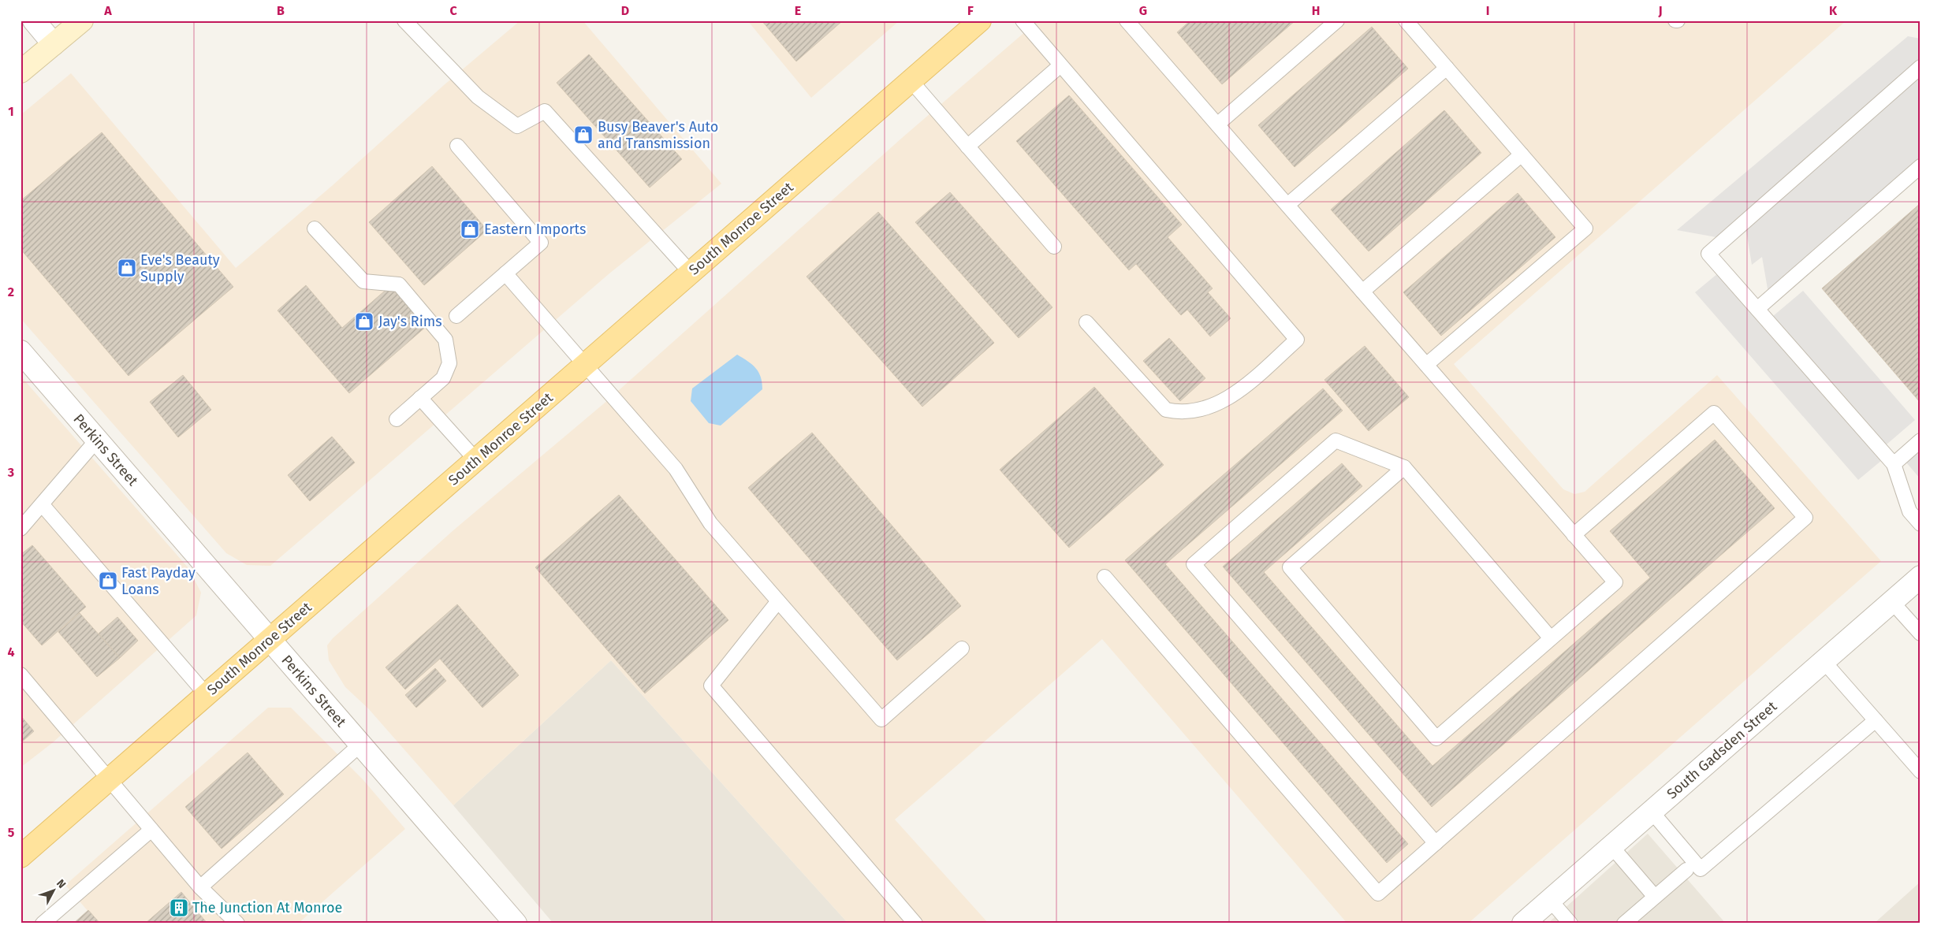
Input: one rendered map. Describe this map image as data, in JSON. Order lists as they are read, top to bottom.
{
  "streets": {
    "main road": ["South Monroe Street"],
    "street": ["Perkins Street", "South Gadsden Street"]
  },
  "crossings": [
    ["South Monroe Street", "Perkins Street"]
  ],
  "places": {
    "shop": [
      "Busy Beaver's Auto and Transmission",
      "Eastern Imports",
      "Eve's Beauty Supply",
      "Jay's Rims",
      "Fast Payday Loans"
    ],
    "building": ["The Junction At Monroe"]
  },
  "north": "top right",
  "grid": {
    "columns": [
      "A",
      "B",
      "C",
      "D",
      "E",
      "F",
      "G",
      "H",
      "I",
      "J",
      "K"
    ],
    "rows": [
      "1",
      "2",
      "3",
      "4",
      "5"
    ]
  }
}
